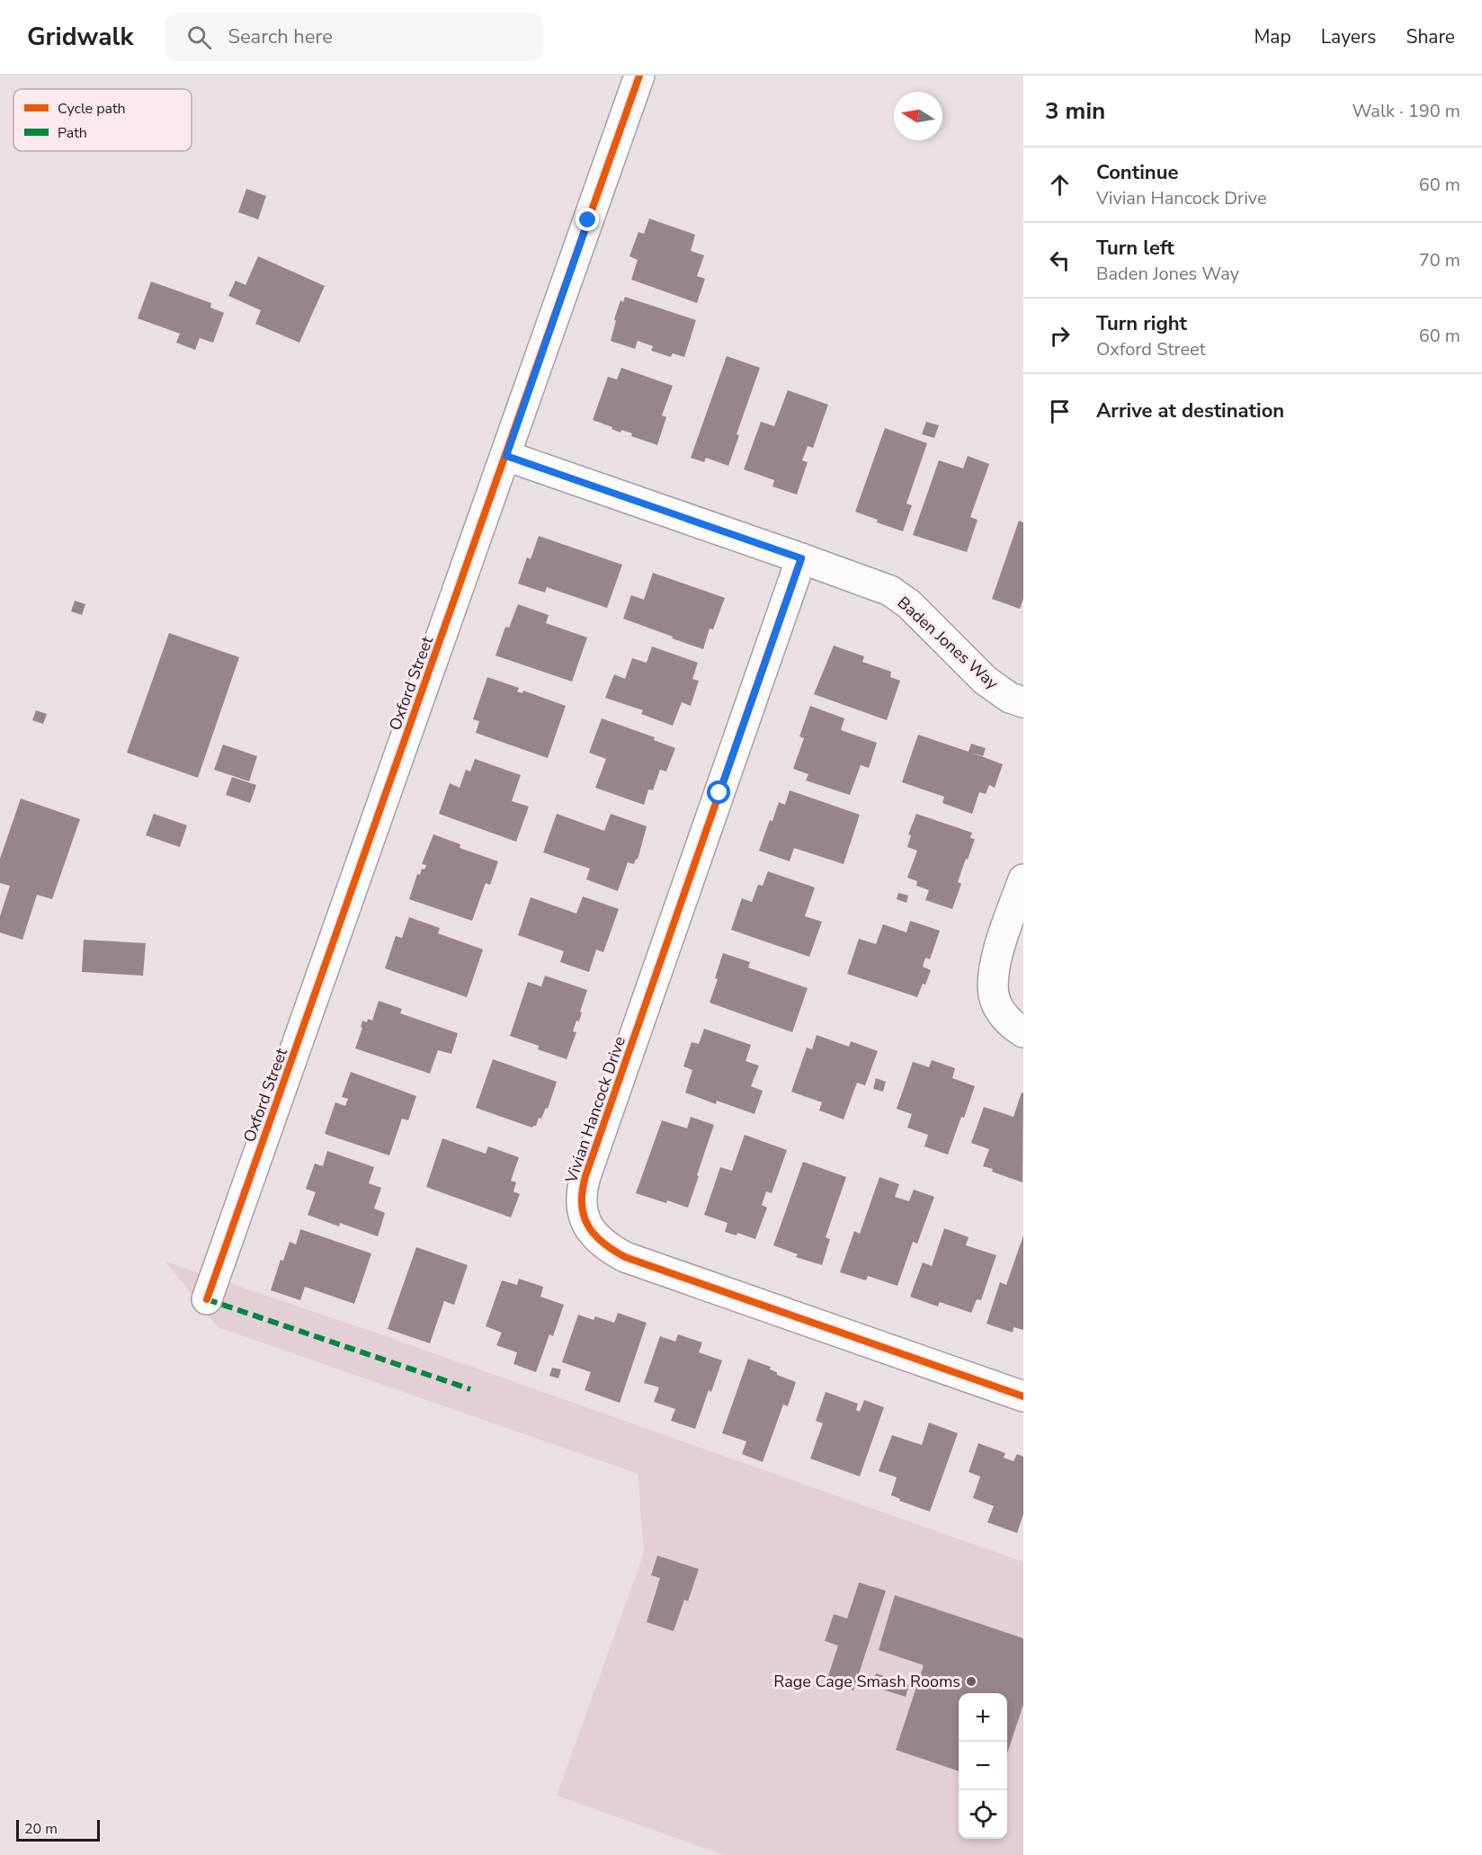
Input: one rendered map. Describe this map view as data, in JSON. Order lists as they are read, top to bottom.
{
  "streets": {
    "street": ["Baden Jones Way", "Oxford Street", "Vivian Hancock Drive"]
  },
  "crossings": [
    ["Baden Jones Way", "Oxford Street"],
    ["Baden Jones Way", "Vivian Hancock Drive"]
  ],
  "places": ["Rage Cage Smash Rooms"],
  "legend": ["Cycle path", "Path"],
  "scale_bar": "20 m",
  "north": "left",
  "page": {
    "header": "Gridwalk",
    "search": "Search here",
    "nav": ["Map", "Layers", "Share"],
    "heading": ["3 min", "Walk · 190 m"],
    "list": [
      ["Continue", "Vivian Hancock Drive", "60 m"],
      ["Turn left", "Baden Jones Way", "70 m"],
      ["Turn right", "Oxford Street", "60 m"],
      "Arrive at destination"
    ],
    "map_buttons": ["+", "−"],
    "scale": "20 m"
  }
}
